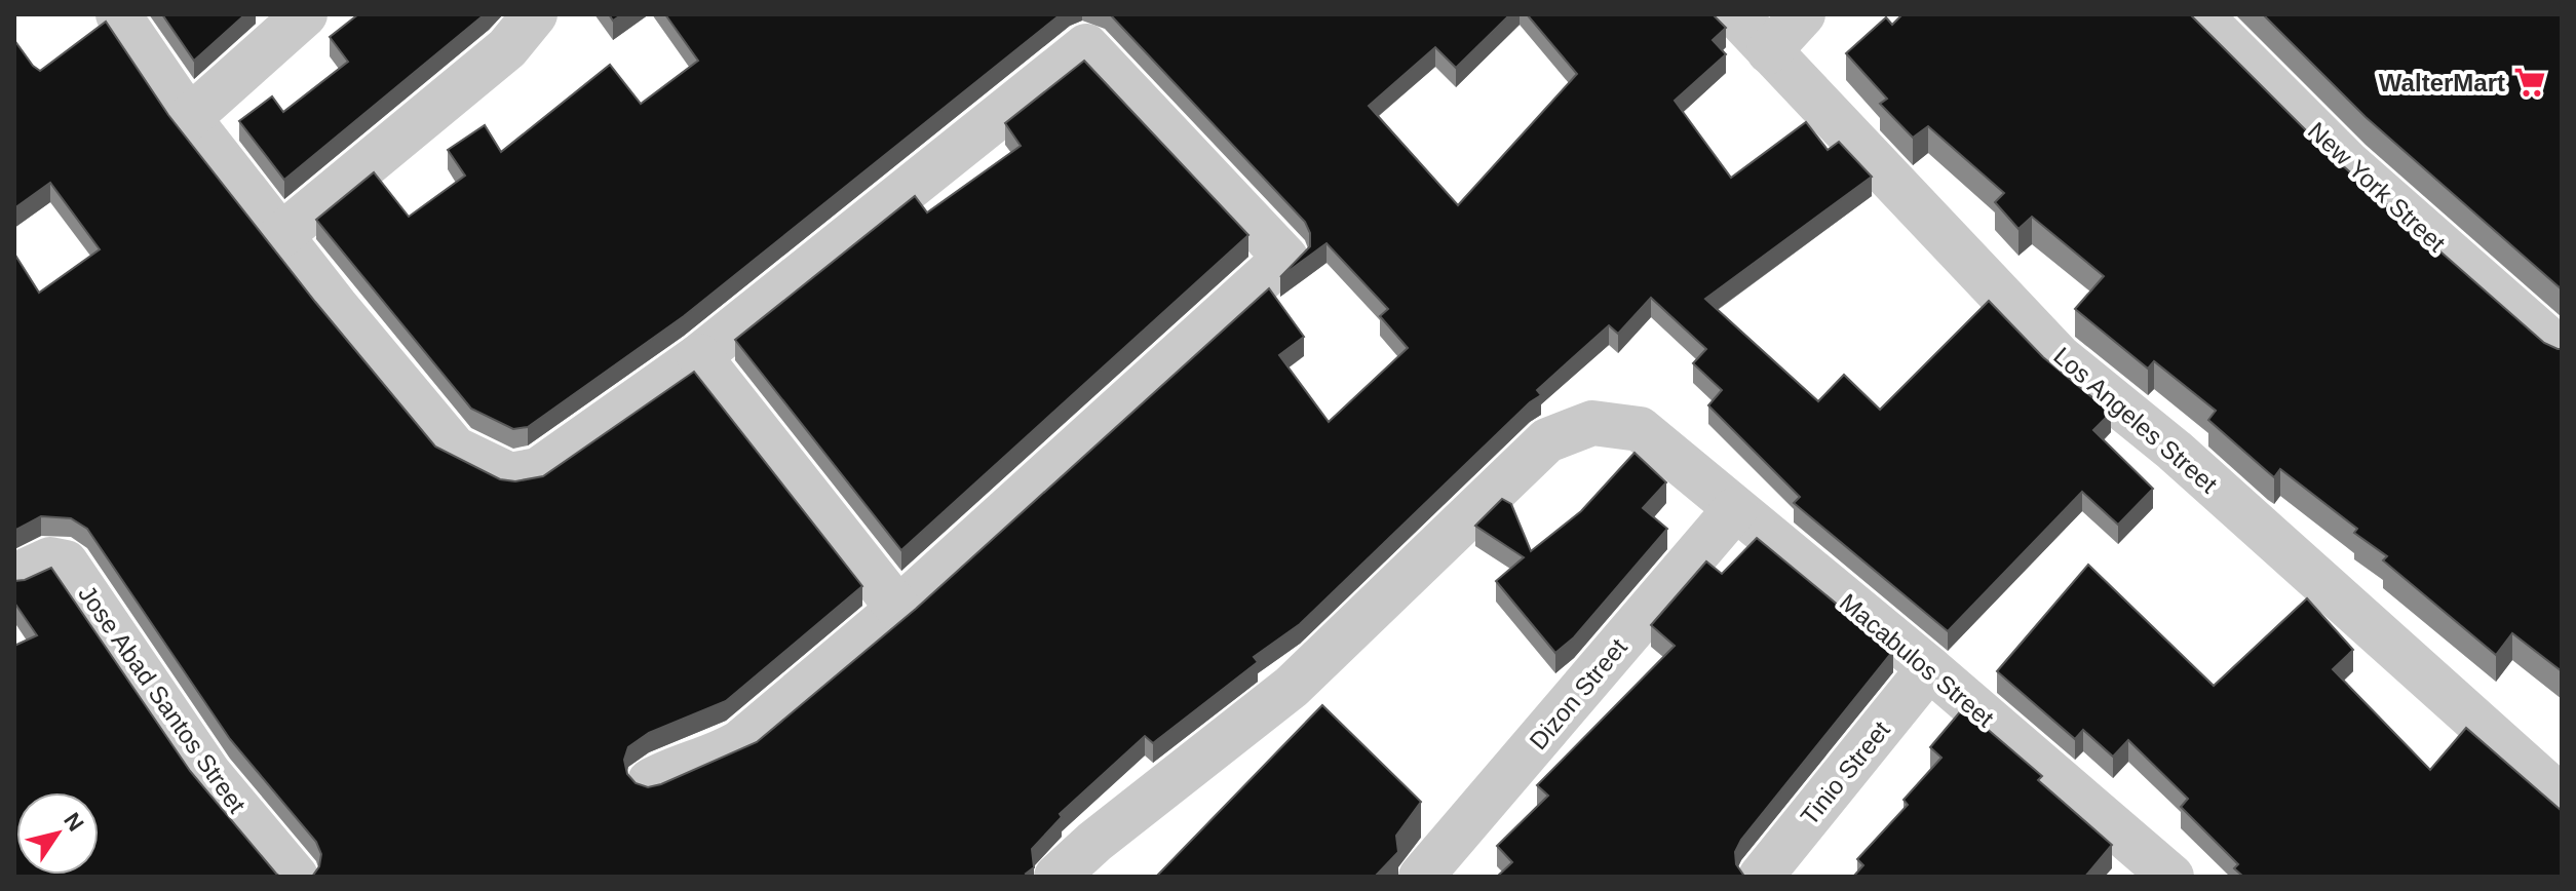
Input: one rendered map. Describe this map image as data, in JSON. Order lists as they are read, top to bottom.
{
  "streets": {
    "street": [
      "New York Street",
      "Los Angeles Street",
      "Macabulos Street",
      "Dizon Street",
      "Jose Abad Santos Street",
      "Tinio Street"
    ]
  },
  "crossings": [
    ["Macabulos Street", "Dizon Street"],
    ["Macabulos Street", "Tinio Street"]
  ],
  "places": {
    "supermarket": ["WalterMart"]
  },
  "north": "top right"
}
